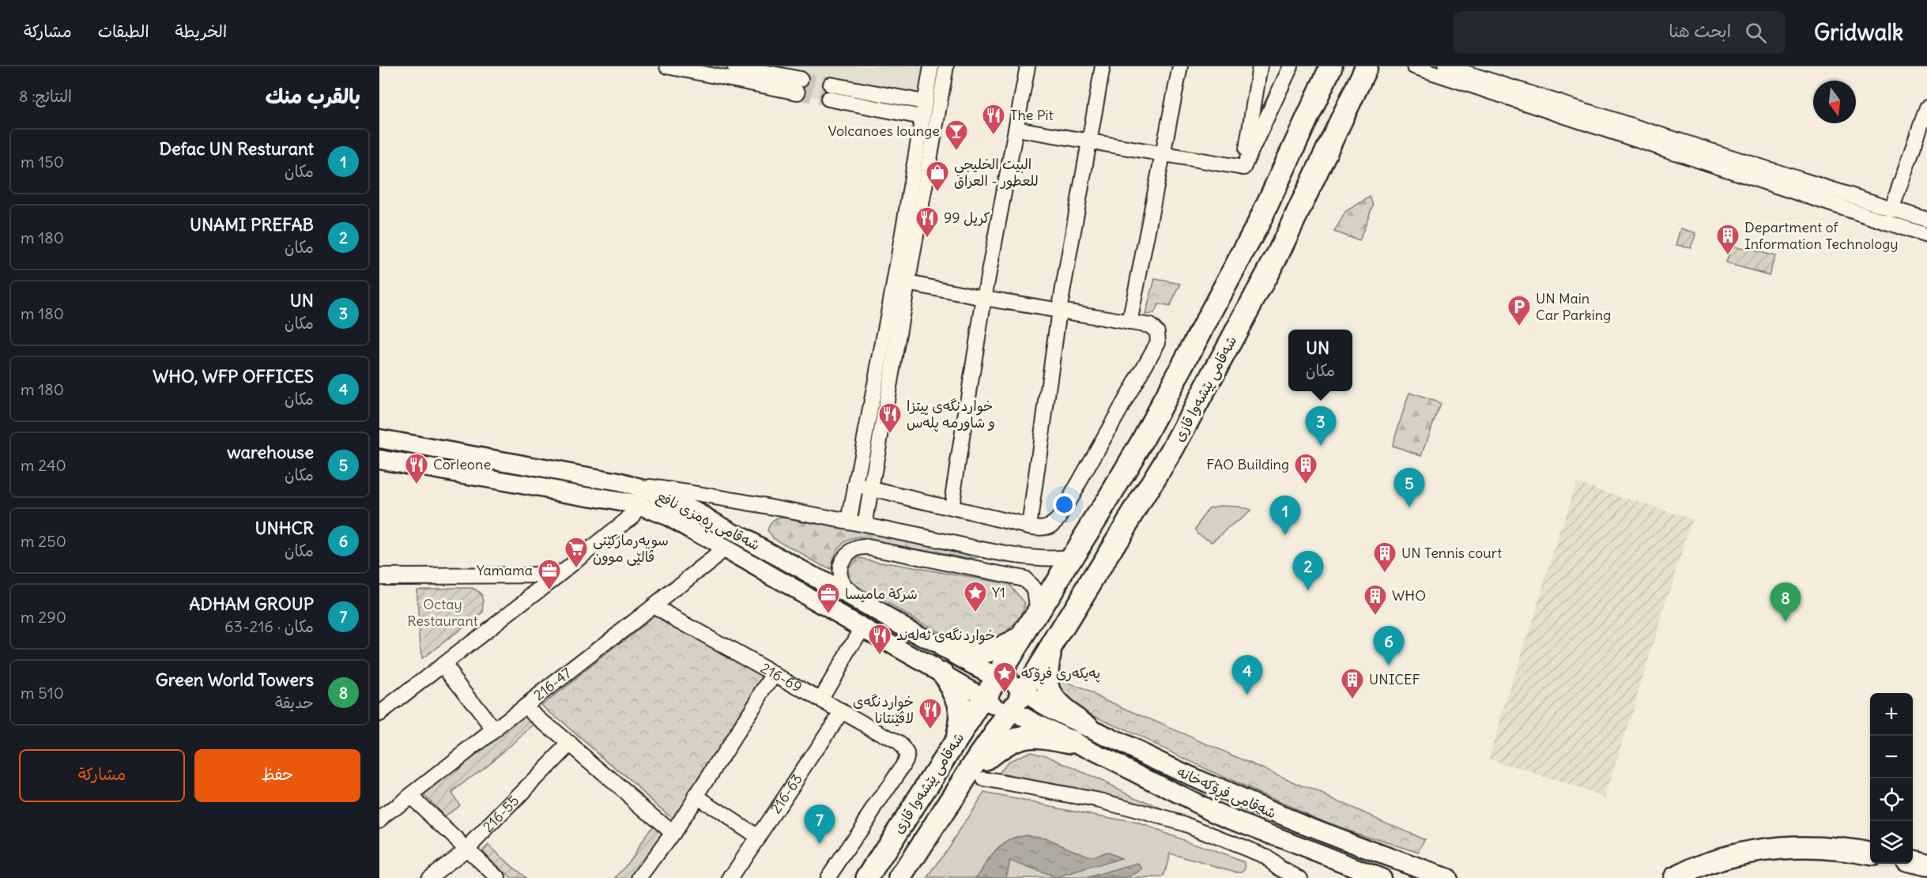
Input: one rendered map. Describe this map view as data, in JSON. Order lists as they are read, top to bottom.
{
  "streets": {
    "highway": ["شەقامی پێشەوا قازی"],
    "main road": ["شەقامی ڕەمزی نافع", "شەقامی فڕۆکەخانە"],
    "street": [
      "216-69",
      "216-47",
      "216-63",
      "216-55"
    ]
  },
  "crossings": [
    ["شەقامی پێشەوا قازی", "شەقامی ڕەمزی نافع"],
    ["شەقامی پێشەوا قازی", "شەقامی فڕۆکەخانە"],
    ["شەقامی ڕەمزی نافع", "216-47"],
    ["شەقامی ڕەمزی نافع", "شەقامی فڕۆکەخانە"],
    ["216-69", "216-47"],
    ["216-69", "216-63"]
  ],
  "parks": ["Octay Restaurant"],
  "places": {
    "restaurant": [
      "The Pit",
      "99 كريل",
      "خواردنگەی پیتزا و شاورمە پلەس",
      "Corleone",
      "خواردنگەی ئەلەند",
      "خواردنگەی لاڤێنتانا"
    ],
    "bar": ["Volcanoes lounge"],
    "shop": ["البيت الخليجي للعطور - العراق"],
    "building": [
      "Department of Information Technology",
      "FAO Building",
      "UN Tennis court",
      "WHO",
      "UNICEF"
    ],
    "parking": ["UN Main Car Parking"],
    "supermarket": ["سوپەرمارکێتی ڤالێی موون"],
    "office": ["Yamama", "شركة ماميسا"],
    "place": ["Y1", "پەیکەری فڕۆکە"]
  },
  "north": "bottom",
  "page": {
    "header": "Gridwalk",
    "search": "ابحث هنا",
    "nav": ["الخريطة", "الطبقات", "مشاركة"],
    "heading": ["بالقرب منك", "النتائج: 8"],
    "list": [
      {
        "mark": "1",
        "name": "Defac UN Resturant",
        "note": "مكان",
        "value": "150 m"
      },
      {
        "mark": "2",
        "name": "UNAMI PREFAB",
        "note": "مكان",
        "value": "180 m"
      },
      {
        "mark": "3",
        "name": "UN",
        "note": "مكان",
        "value": "180 m"
      },
      {
        "mark": "4",
        "name": "WHO, WFP OFFICES",
        "note": "مكان",
        "value": "180 m"
      },
      {
        "mark": "5",
        "name": "warehouse",
        "note": "مكان",
        "value": "240 m"
      },
      {
        "mark": "6",
        "name": "UNHCR",
        "note": "مكان",
        "value": "250 m"
      },
      {
        "mark": "7",
        "name": "ADHAM GROUP",
        "note": "مكان · 216-63",
        "value": "290 m"
      },
      {
        "mark": "8",
        "name": "Green World Towers",
        "note": "حديقة",
        "value": "510 m"
      }
    ],
    "popup": ["UN", "مكان"],
    "pins": [
      "3",
      "5",
      "1",
      "2",
      "8",
      "6",
      "4",
      "7"
    ],
    "map_buttons": ["+", "−"],
    "buttons": ["حفظ", "مشاركة"]
  }
}
